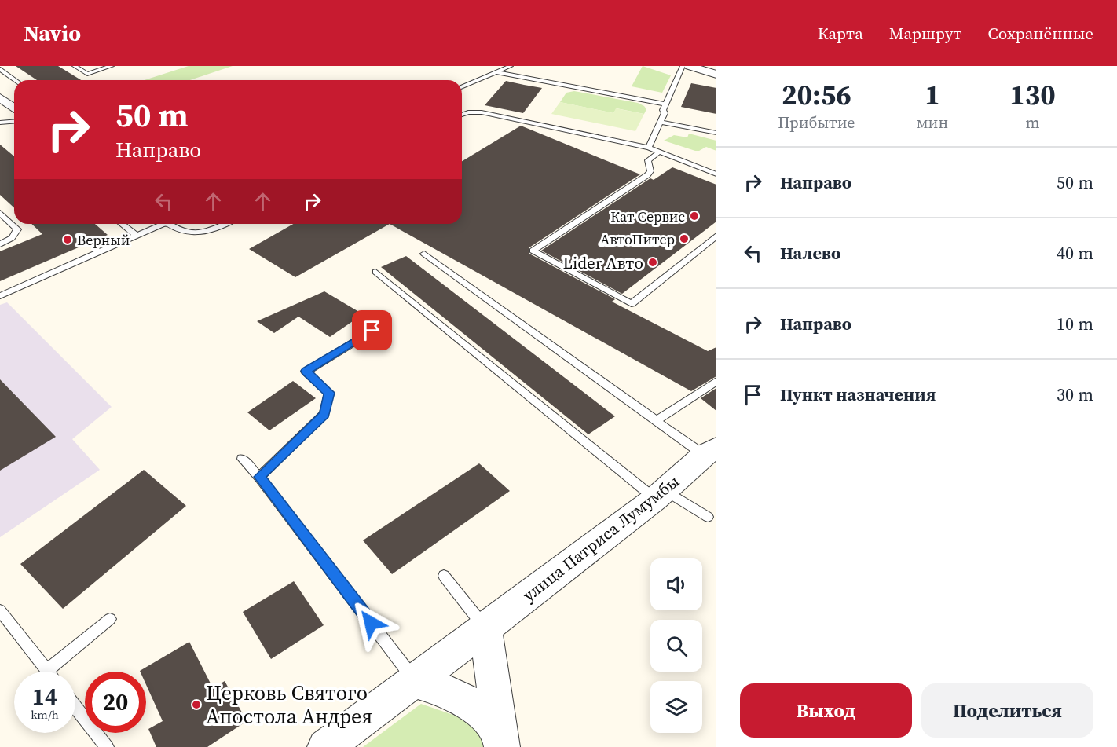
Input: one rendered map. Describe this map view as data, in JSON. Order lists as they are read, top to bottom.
{
  "streets": {
    "street": ["улица Патриса Лумумбы"]
  },
  "places": [
    "Кат Сервис",
    "АвтоПитер",
    "Верный",
    "Lider Авто",
    "Церковь Святого Апостола Андрея"
  ],
  "page": {
    "header": "Navio",
    "nav": ["Карта", "Маршрут", "Сохранённые"],
    "eta": [
      "20:56",
      "Прибытие",
      "1",
      "мин",
      "130",
      "m"
    ],
    "turn": ["50 m", "Направо"],
    "list": [
      {
        "name": "Направо",
        "value": "50 m"
      },
      {
        "name": "Налево",
        "value": "40 m"
      },
      {
        "name": "Направо",
        "value": "10 m"
      },
      {
        "name": "Пункт назначения",
        "value": "30 m"
      }
    ],
    "speed": "14 km/h",
    "limit": "20",
    "buttons": ["Выход", "Поделиться"]
  }
}
